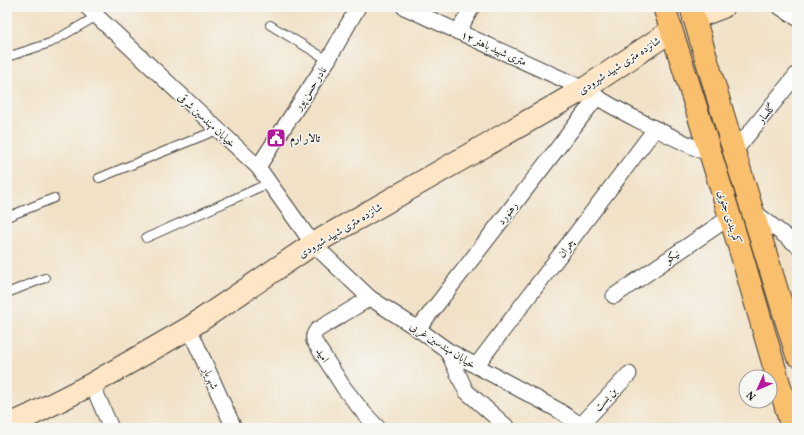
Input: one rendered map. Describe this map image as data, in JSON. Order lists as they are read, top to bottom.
{
  "streets": {
    "main road": ["شانزده متری شهید شیرودی", "کمربندی جنوبی"],
    "street": [
      "۱۲ متری شهید باهنر",
      "نادر حسن پور",
      "گلسار",
      "خیابان مهندسین شرقی",
      "رهنورد",
      "چمران",
      "نیکو",
      "خیابان مهندسین غربی",
      "امید",
      "شهریار",
      "بن بست"
    ]
  },
  "crossings": [
    ["۱۲ متری شهید باهنر", "شانزده متری شهید شیرودی"],
    ["۱۲ متری شهید باهنر", "رهنورد"],
    ["۱۲ متری شهید باهنر", "کمربندی جنوبی"],
    ["۱۲ متری شهید باهنر", "چمران"],
    ["شانزده متری شهید شیرودی", "خیابان مهندسین شرقی"],
    ["شانزده متری شهید شیرودی", "رهنورد"],
    ["شانزده متری شهید شیرودی", "کمربندی جنوبی"],
    ["شانزده متری شهید شیرودی", "خیابان مهندسین غربی"],
    ["شانزده متری شهید شیرودی", "شهریار"],
    ["نادر حسن پور", "خیابان مهندسین شرقی"],
    ["گلسار", "کمربندی جنوبی"],
    ["خیابان مهندسین شرقی", "خیابان مهندسین غربی"],
    ["رهنورد", "خیابان مهندسین غربی"],
    ["کمربندی جنوبی", "نیکو"],
    ["چمران", "خیابان مهندسین غربی"],
    ["خیابان مهندسین غربی", "امید"],
    ["خیابان مهندسین غربی", "بن بست"]
  ],
  "places": {
    "public building": ["تالار ارم"]
  },
  "north": "bottom left"
}
